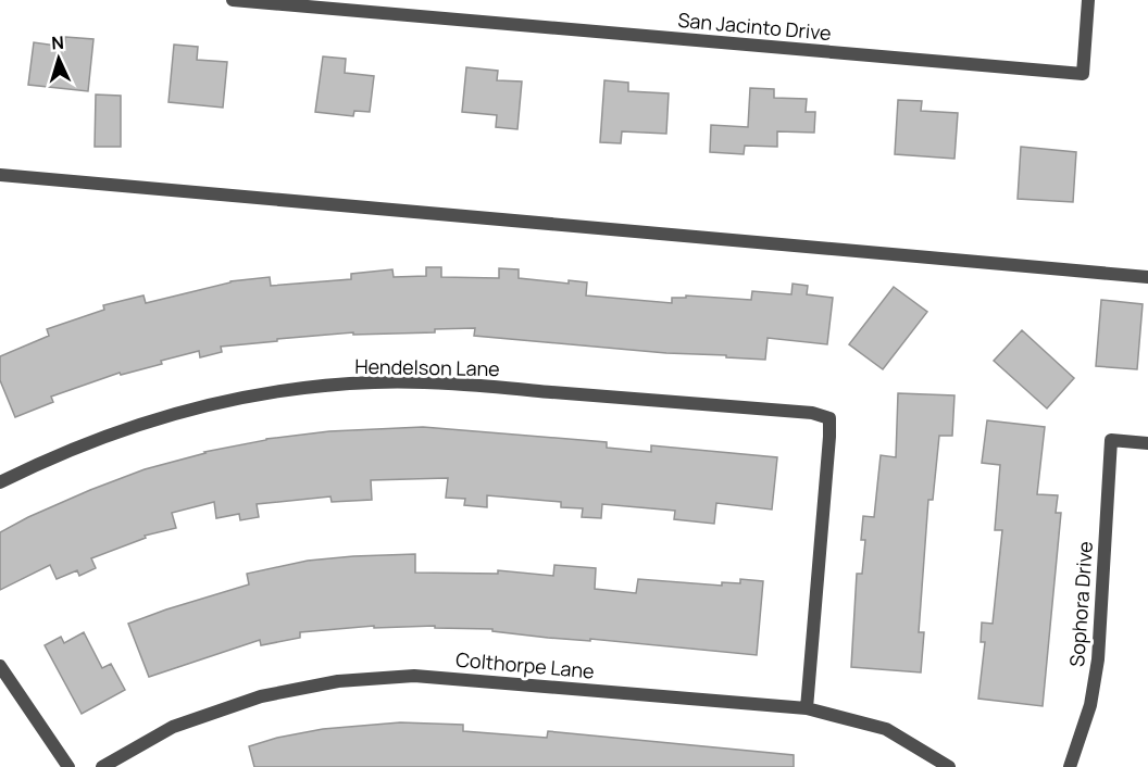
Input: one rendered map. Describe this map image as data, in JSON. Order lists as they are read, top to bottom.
{
  "streets": {
    "street": [
      "San Jacinto Drive",
      "Hendelson Lane",
      "Sophora Drive",
      "Colthorpe Lane"
    ]
  },
  "crossings": [
    ["Hendelson Lane", "Colthorpe Lane"]
  ],
  "north": "top"
}
